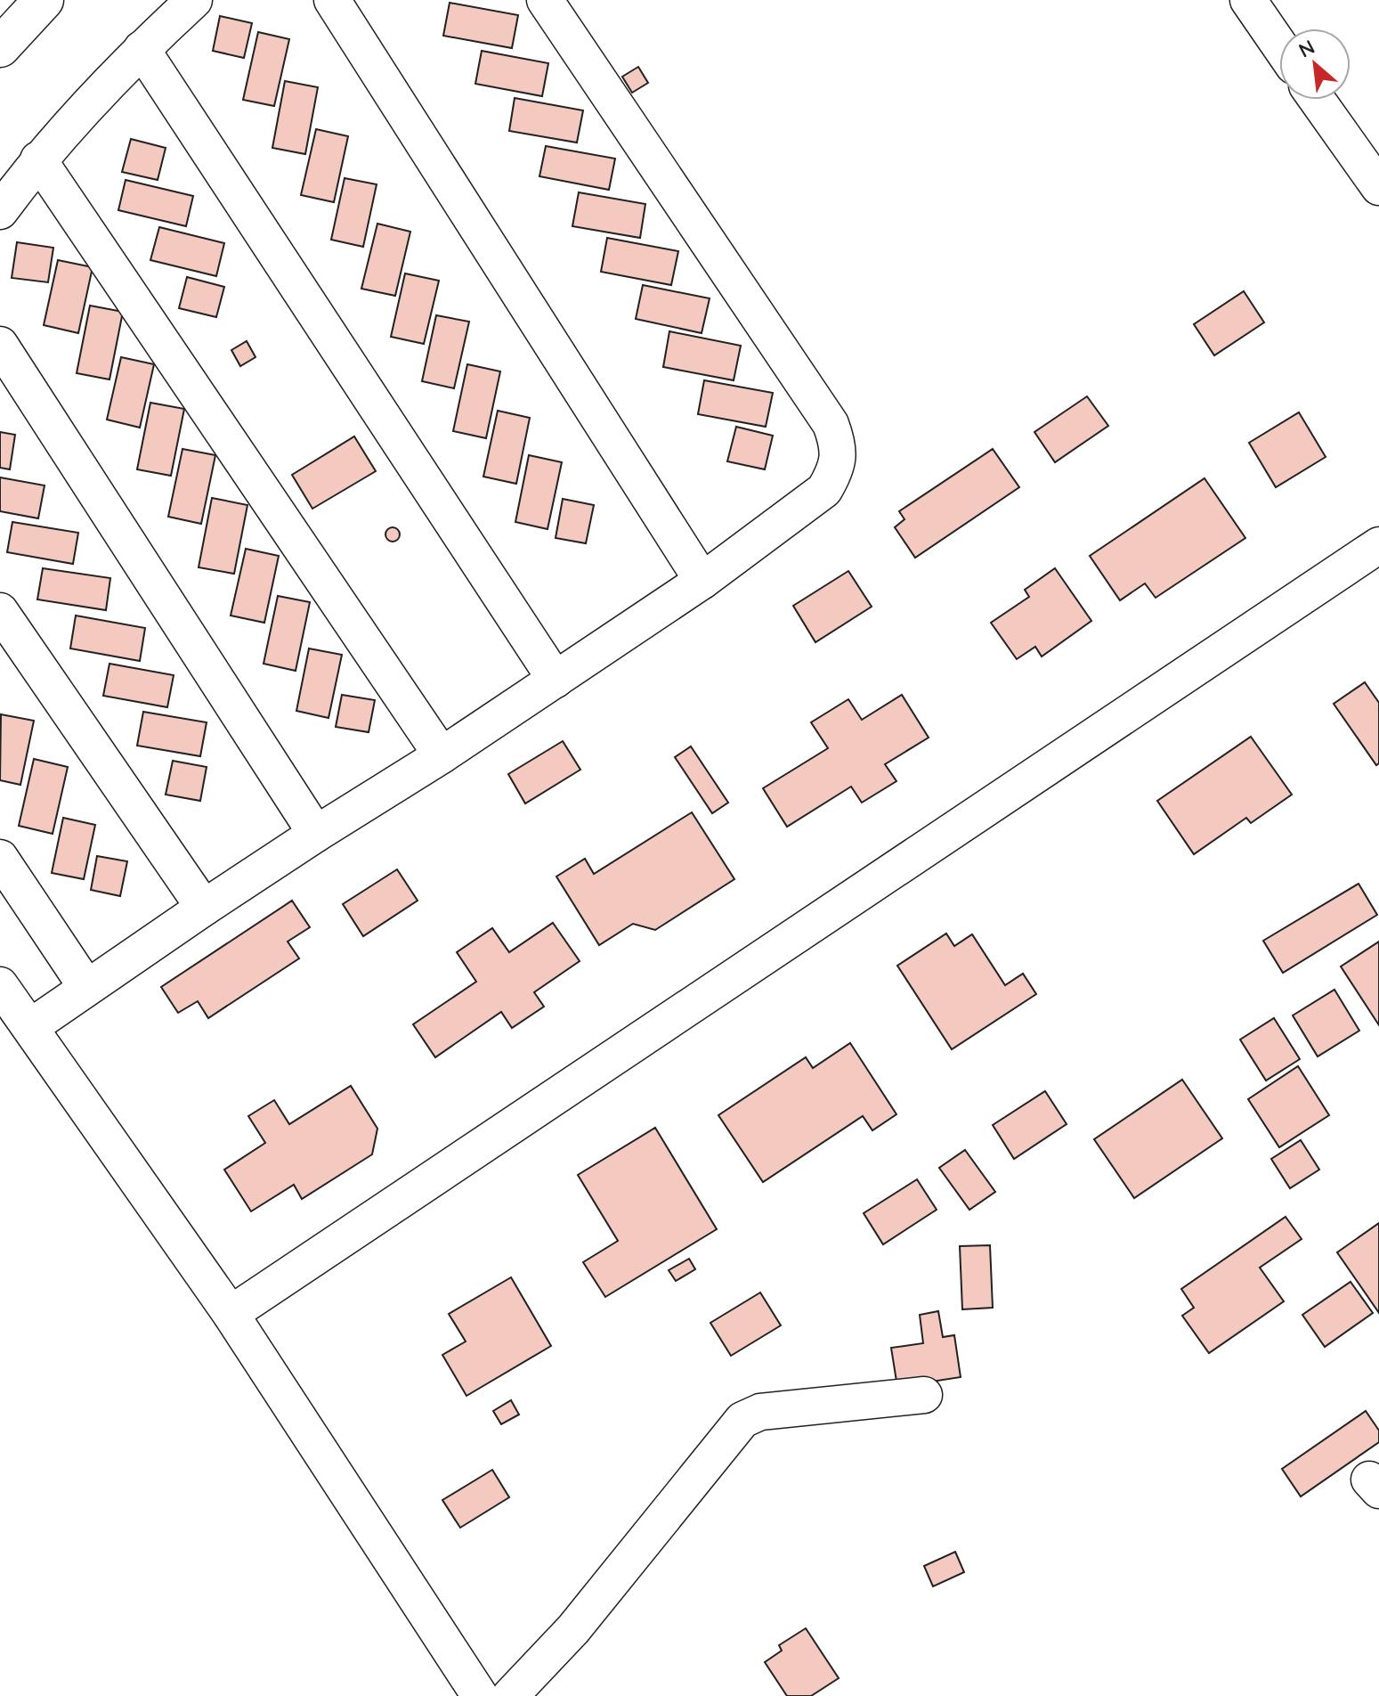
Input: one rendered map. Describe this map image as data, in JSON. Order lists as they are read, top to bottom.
{
  "north": "top left"
}
